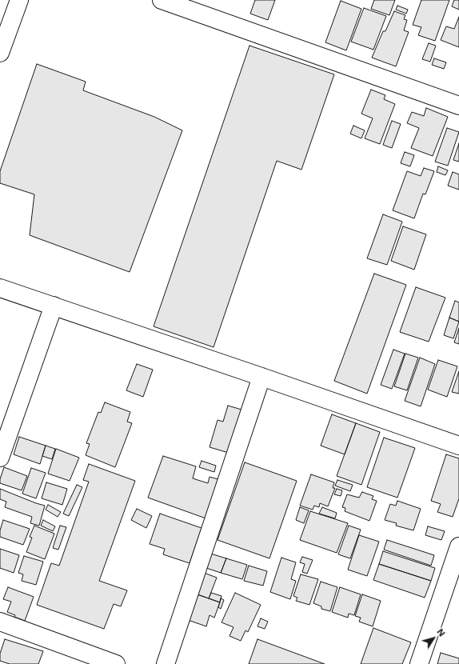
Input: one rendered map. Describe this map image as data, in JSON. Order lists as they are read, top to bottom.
{
  "north": "top right"
}
